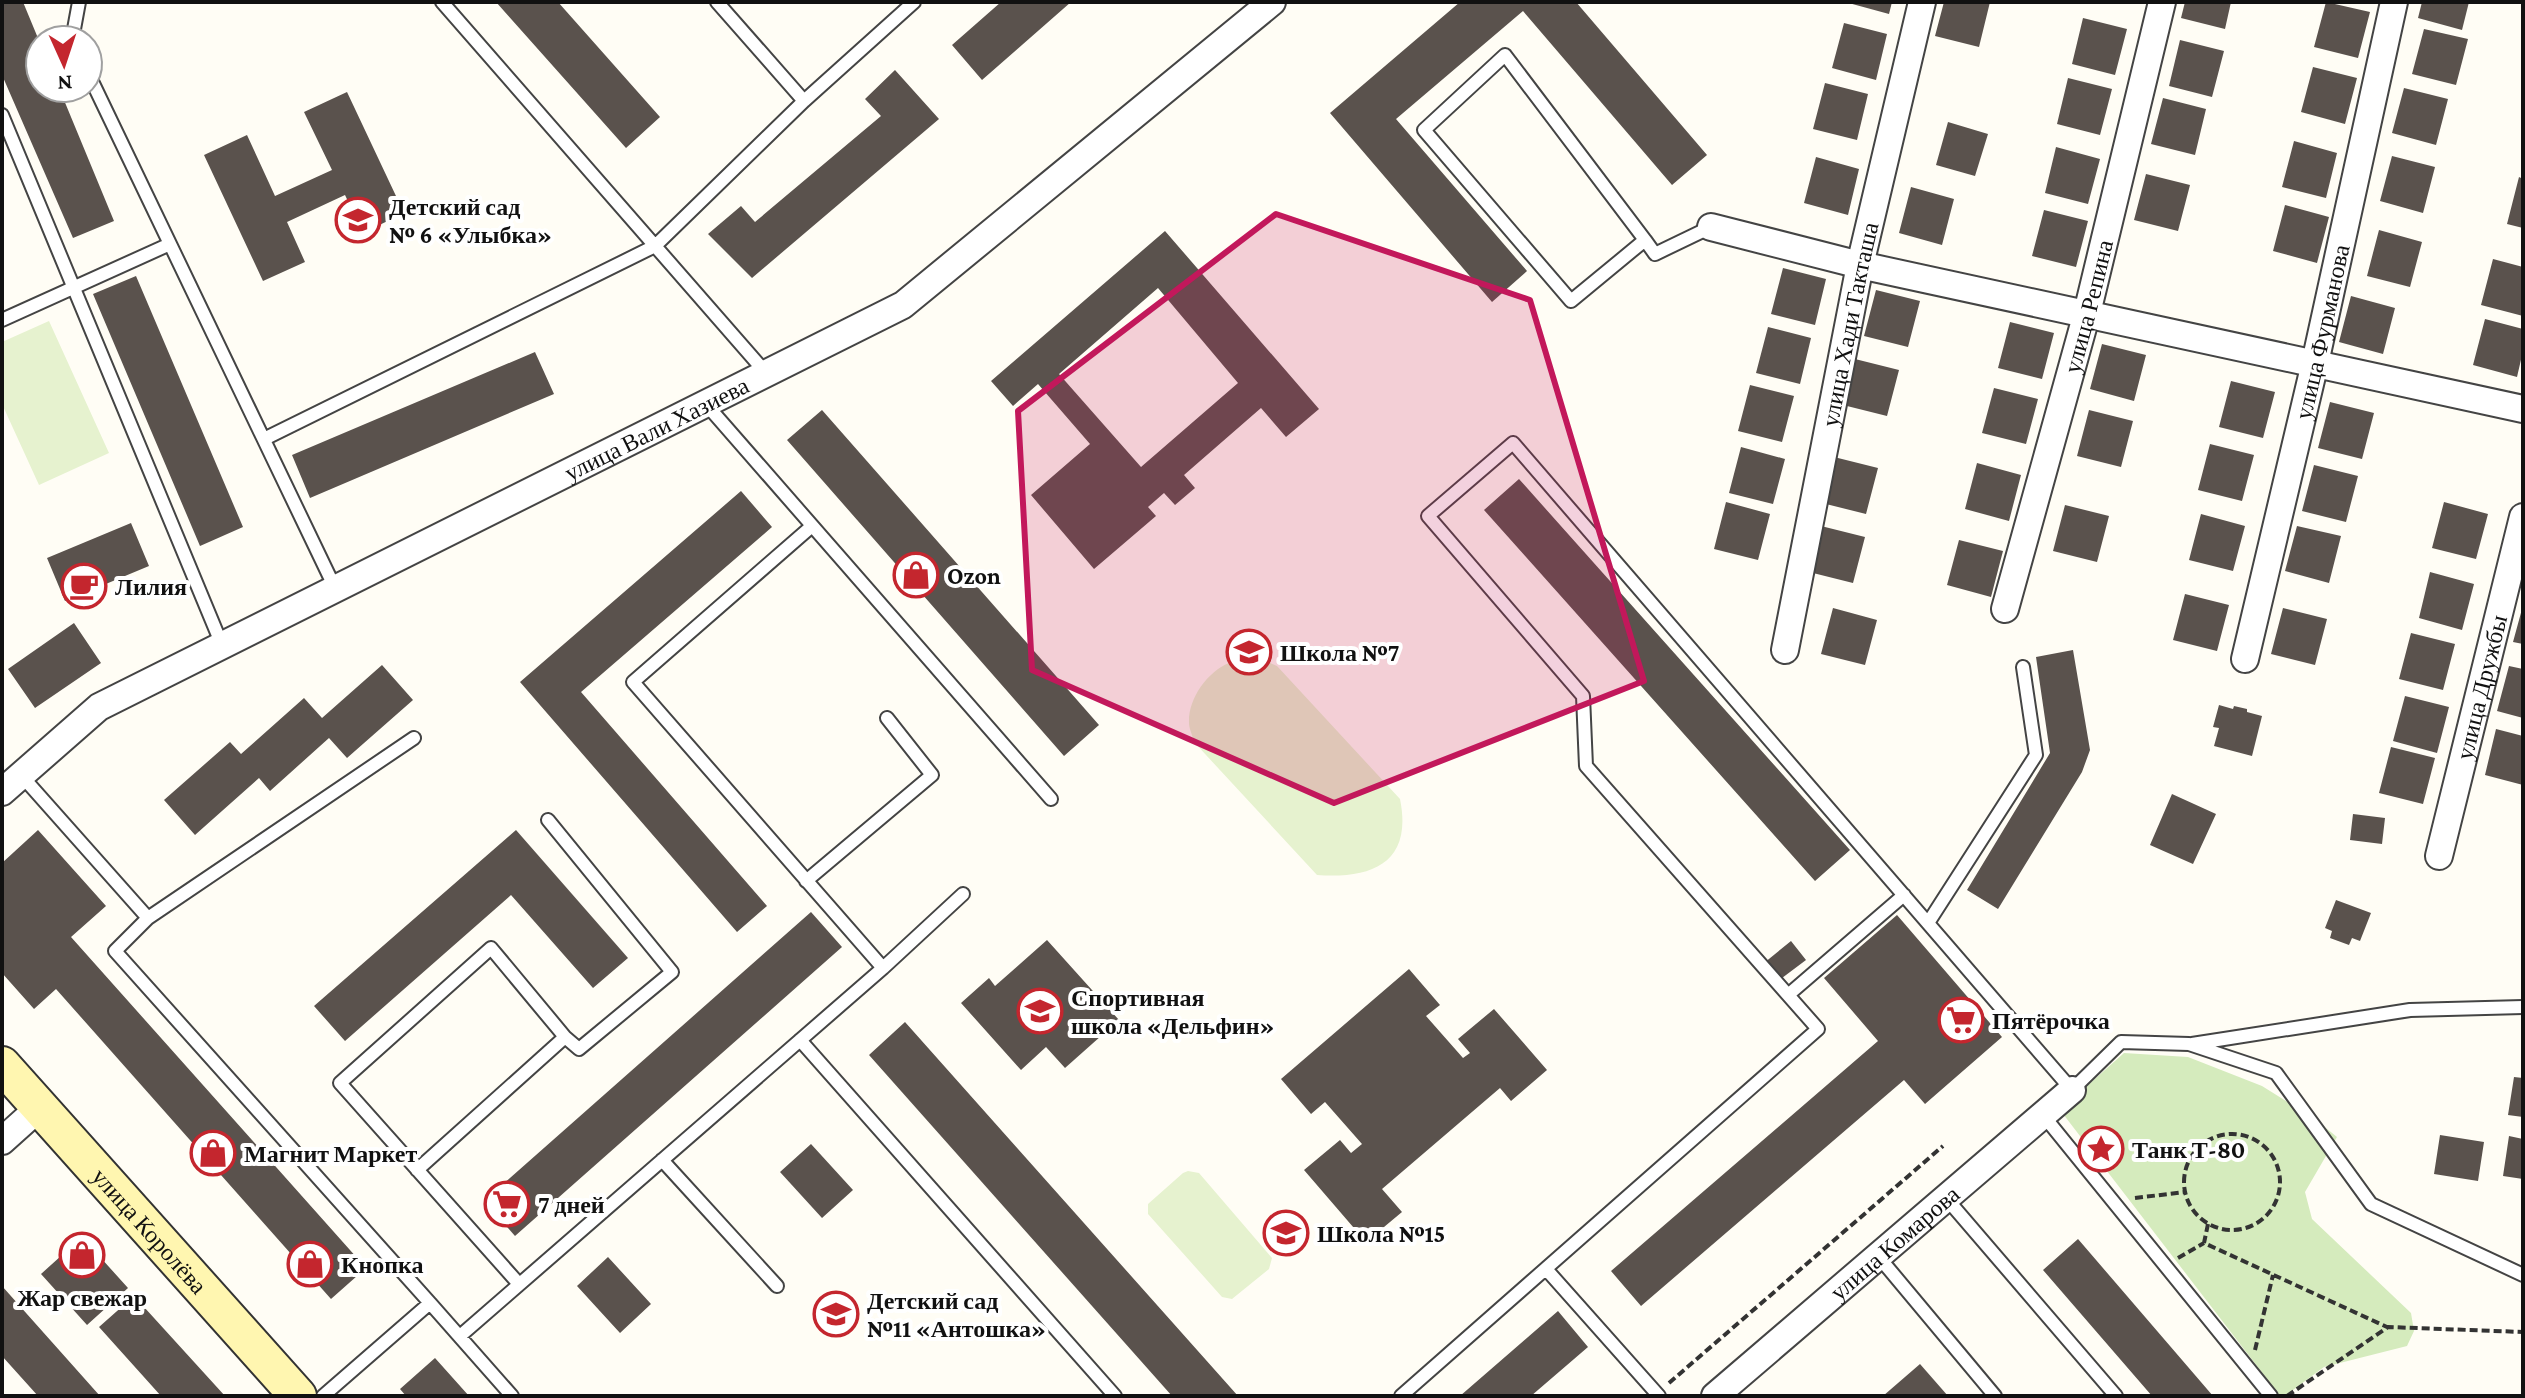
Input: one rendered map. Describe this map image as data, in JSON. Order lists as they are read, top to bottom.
{
  "streets": {
    "street": [
      "улица Репина",
      "улица Хади Такташа",
      "улица Фурманова",
      "улица Вали Хазиева",
      "улица Дружбы",
      "улица Королёва",
      "улица Комарова"
    ]
  },
  "places": {
    "school or university": [
      "Детский сад № 6 «Улыбка»",
      "Школа №7",
      "Спортивная школа «Дельфин»",
      "Школа №15",
      "Детский сад №11 «Антошка»"
    ],
    "shop": [
      "Ozon",
      "Магнит Маркет",
      "Жар свежар",
      "Кнопка"
    ],
    "cafe": ["Лилия"],
    "supermarket": ["Пятёрочка", "7 дней"],
    "place": ["Танк Т-80"]
  },
  "north": "bottom"
}
